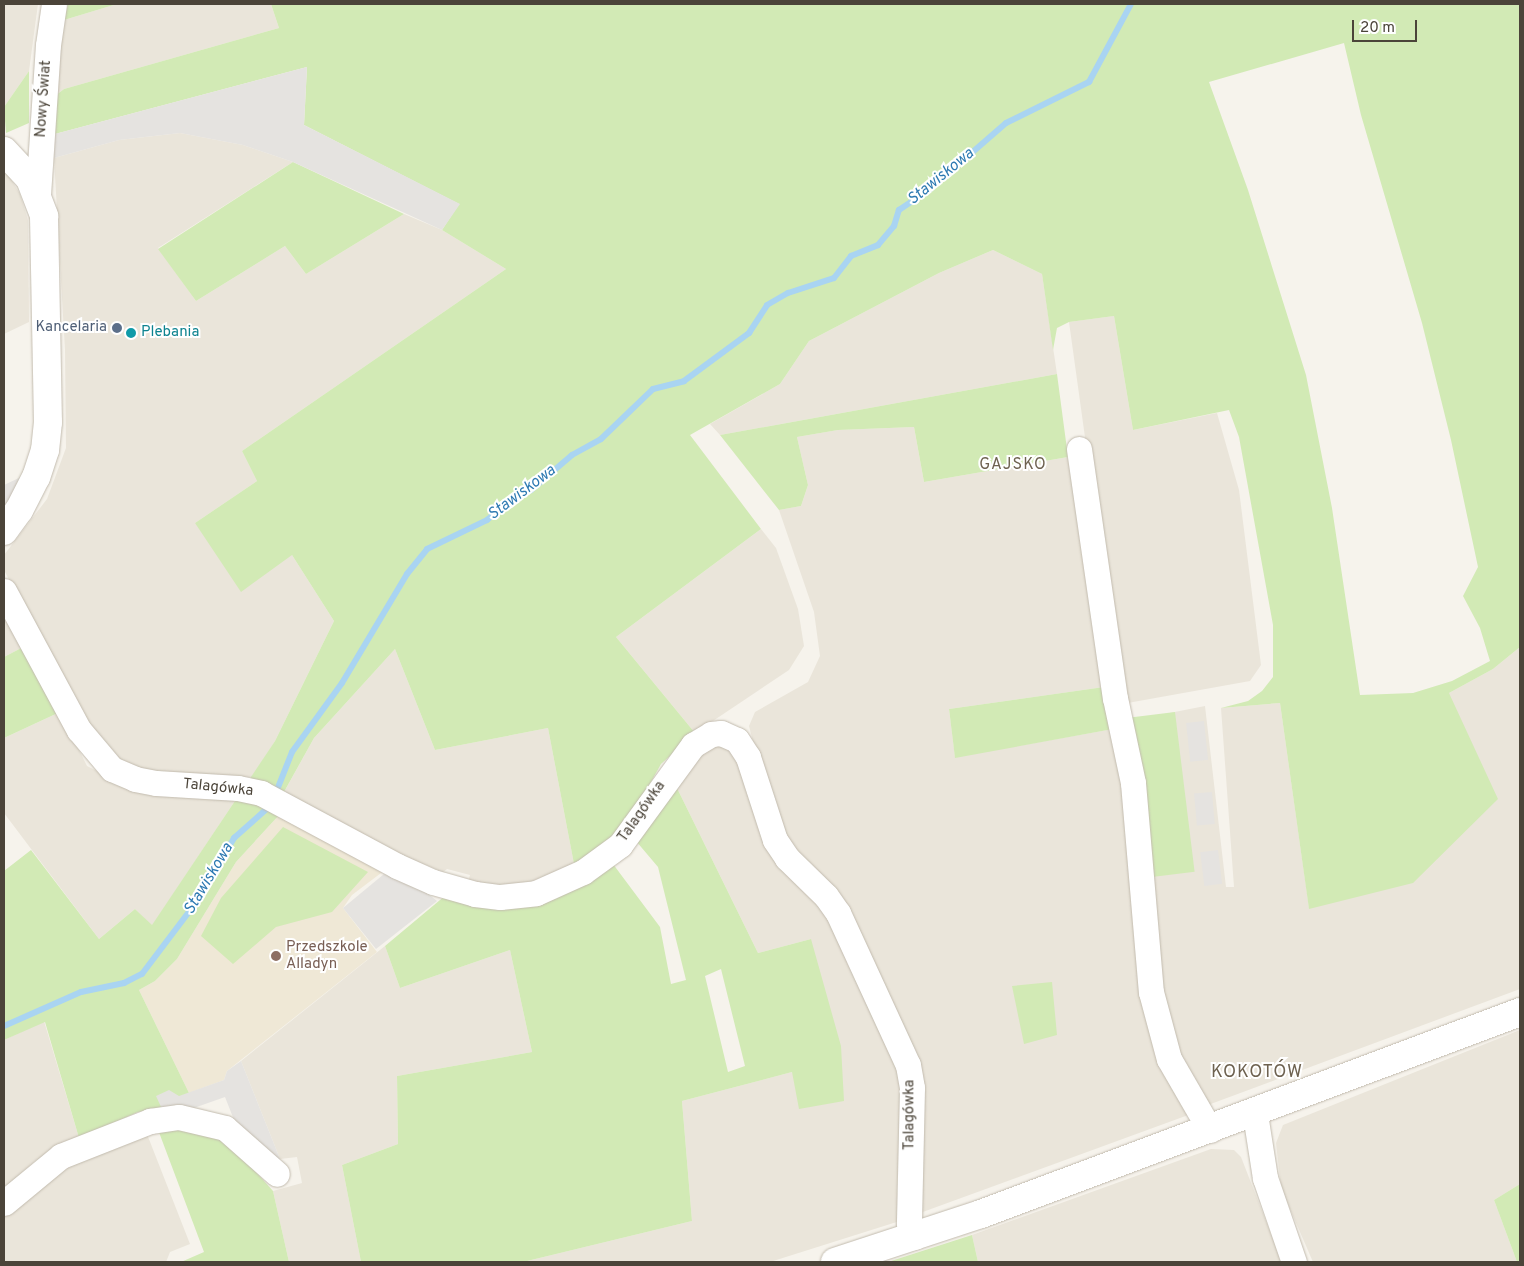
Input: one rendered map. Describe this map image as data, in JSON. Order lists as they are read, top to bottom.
{
  "streets": {
    "street": ["Nowy Świat", "Talagówka"]
  },
  "districts": ["GAJSKO", "KOKOTÓW"],
  "water": ["Stawiskowa"],
  "places": ["Kancelaria", "Plebania", "Przedszkole Alladyn"],
  "scale_bar": "20 m"
}
